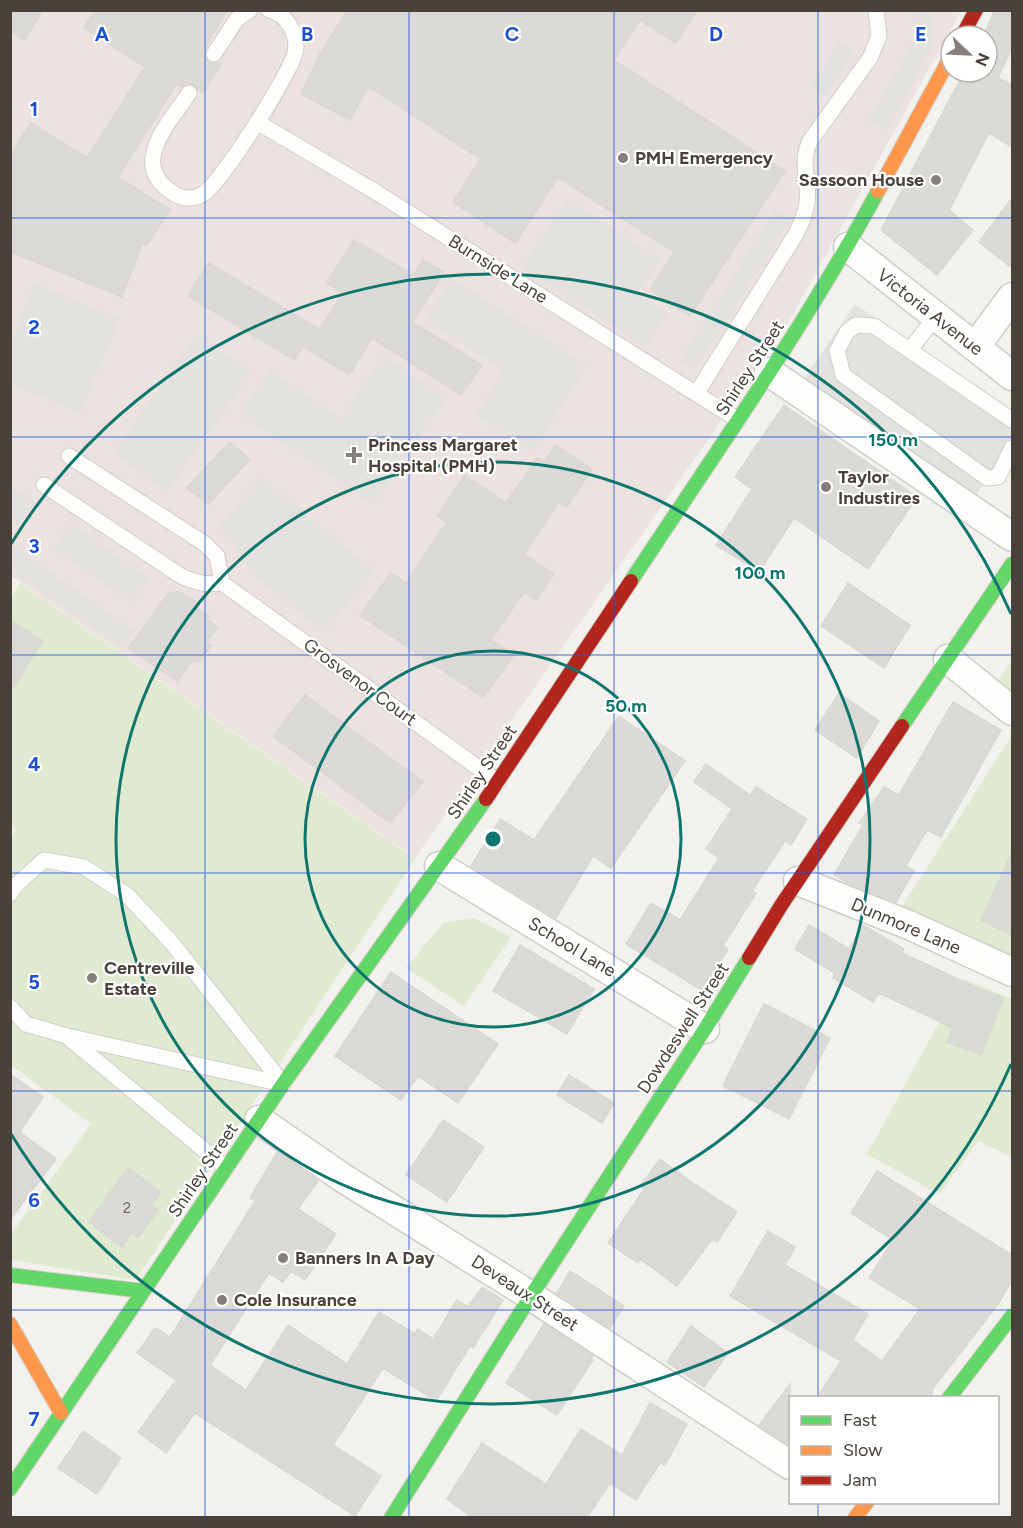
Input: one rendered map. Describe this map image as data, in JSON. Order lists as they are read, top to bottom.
{
  "streets": {
    "main road": ["Shirley Street", "Dowdeswell Street"],
    "street": [
      "Victoria Avenue",
      "Dunmore Lane",
      "School Lane",
      "Deveaux Street"
    ],
    "lane": ["Burnside Lane", "Grosvenor Court"]
  },
  "crossings": [
    ["Burnside Lane", "Shirley Street"],
    ["Victoria Avenue", "Shirley Street"],
    ["Shirley Street", "Grosvenor Court"],
    ["Shirley Street", "School Lane"],
    ["Shirley Street", "Deveaux Street"],
    ["Dunmore Lane", "Dowdeswell Street"],
    ["School Lane", "Dowdeswell Street"],
    ["Dowdeswell Street", "Deveaux Street"]
  ],
  "places": {
    "other": [
      "PMH Emergency",
      "Sassoon House",
      "Taylor Industires",
      "Centreville Estate",
      "Banners In A Day",
      "Cole Insurance"
    ],
    "health": ["Princess Margaret Hospital (PMH)"]
  },
  "house_numbers": ["2"],
  "legend": ["Fast", "Slow", "Jam"],
  "north": "bottom right",
  "grid": {
    "columns": [
      "A",
      "B",
      "C",
      "D",
      "E"
    ],
    "rows": [
      "1",
      "2",
      "3",
      "4",
      "5",
      "6",
      "7"
    ]
  },
  "rings": ["150 m", "100 m", "50 m"]
}
